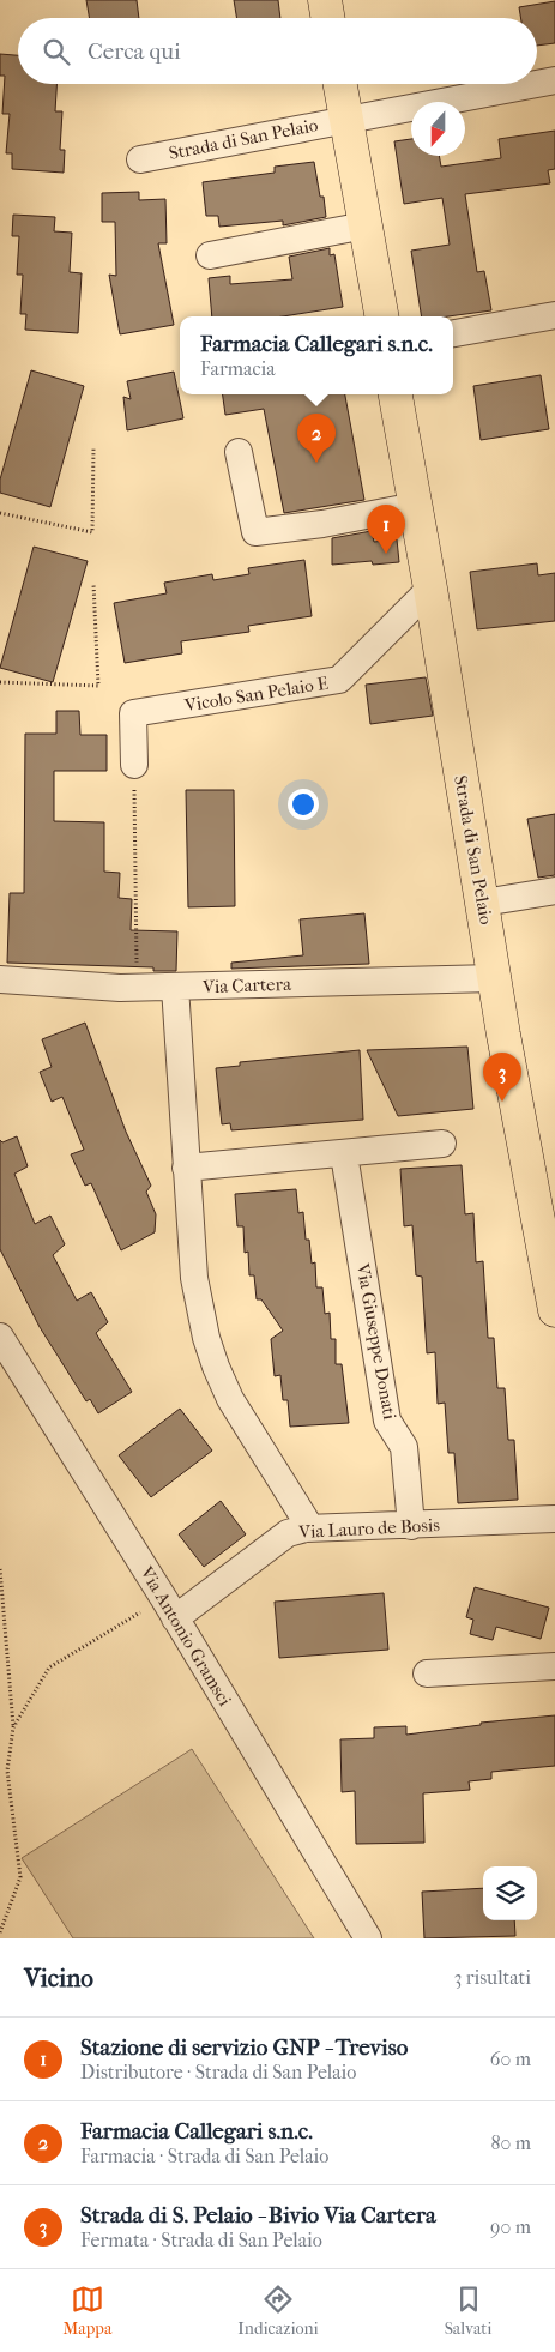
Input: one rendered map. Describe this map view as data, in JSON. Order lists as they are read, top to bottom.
{
  "streets": {
    "main road": ["Strada di San Pelaio"],
    "street": [
      "Vicolo San Pelaio E",
      "Via Cartera",
      "Via Giuseppe Donati",
      "Via Lauro de Bosis",
      "Via Antonio Gramsci"
    ]
  },
  "crossings": [
    ["Strada di San Pelaio", "Vicolo San Pelaio E"],
    ["Strada di San Pelaio", "Via Cartera"],
    ["Via Giuseppe Donati", "Via Lauro de Bosis"],
    ["Via Lauro de Bosis", "Via Antonio Gramsci"]
  ],
  "north": "bottom",
  "page": {
    "search": "Cerca qui",
    "popup": ["Farmacia Callegari s.n.c.", "Farmacia"],
    "pins": ["2", "1", "3"],
    "heading": ["Vicino", "3 risultati"],
    "list": [
      {
        "mark": "1",
        "name": "Stazione di servizio GNP - Treviso",
        "note": "Distributore · Strada di San Pelaio",
        "value": "60 m"
      },
      {
        "mark": "2",
        "name": "Farmacia Callegari s.n.c.",
        "note": "Farmacia · Strada di San Pelaio",
        "value": "80 m"
      },
      {
        "mark": "3",
        "name": "Strada di S. Pelaio - Bivio Via Cartera",
        "note": "Fermata · Strada di San Pelaio",
        "value": "90 m"
      }
    ],
    "nav": ["Mappa", "Indicazioni", "Salvati"]
  }
}
